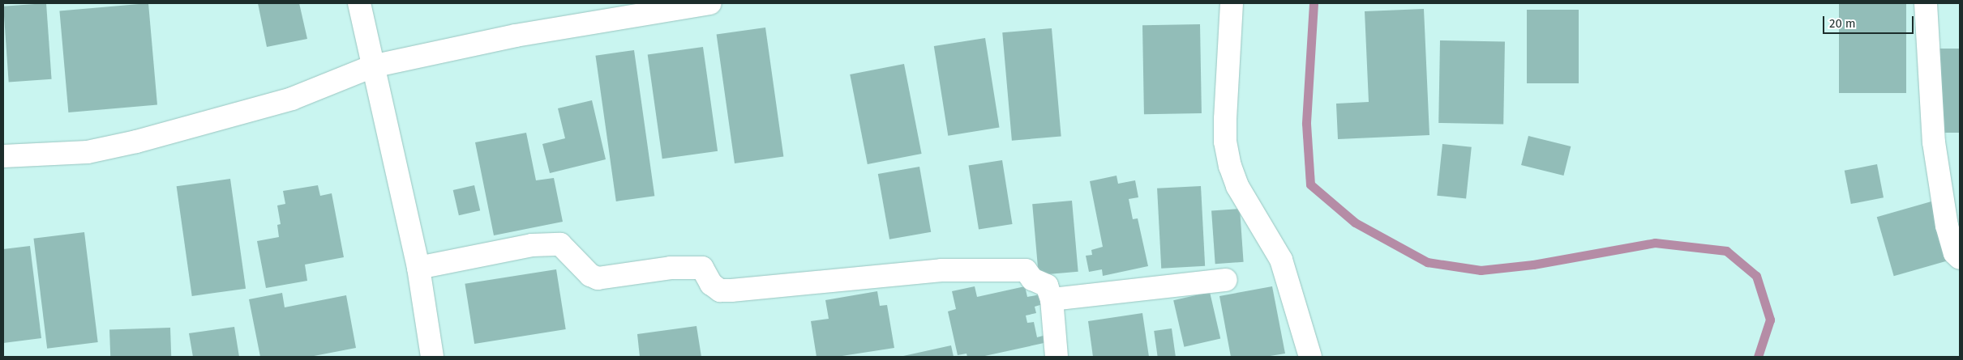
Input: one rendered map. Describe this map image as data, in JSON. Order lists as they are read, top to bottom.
{
  "scale_bar": "20 m"
}
